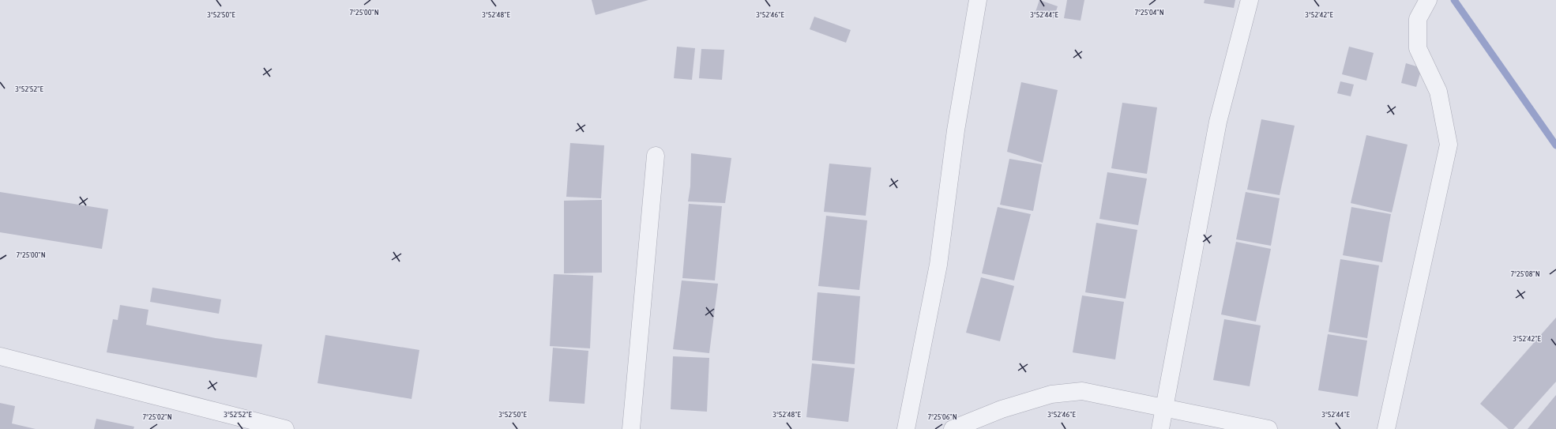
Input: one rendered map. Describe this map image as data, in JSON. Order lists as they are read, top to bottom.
{
  "coordinates": [
    "7°25'04\"N",
    "7°25'00\"N",
    "3°52'50\"E",
    "3°52'48\"E",
    "3°52'46\"E",
    "3°52'44\"E",
    "3°52'42\"E",
    "3°52'52\"E",
    "7°25'08\"N",
    "7°25'02\"N",
    "7°25'06\"N"
  ]
}
